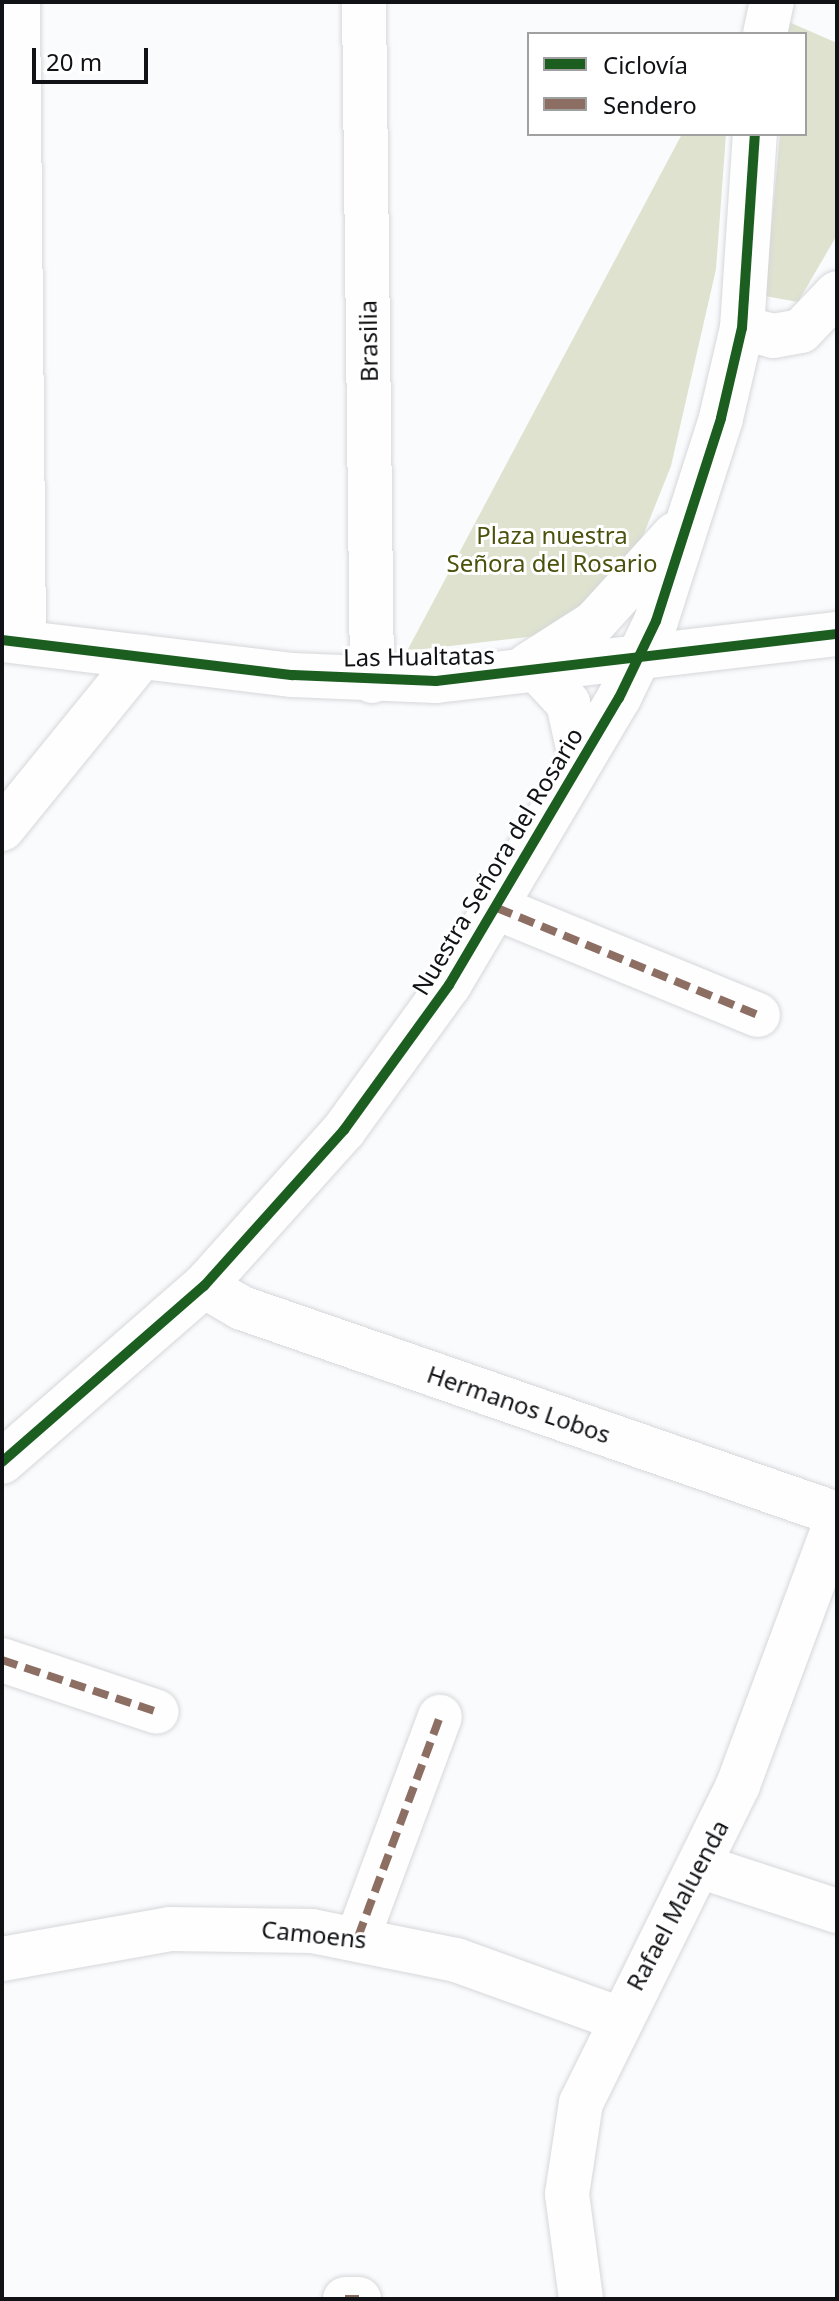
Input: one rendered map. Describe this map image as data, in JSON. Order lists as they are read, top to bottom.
{
  "streets": {
    "street": [
      "Brasilia",
      "Las Hualtatas",
      "Nuestra Señora del Rosario",
      "Hermanos Lobos",
      "Rafael Maluenda",
      "Camoens"
    ]
  },
  "crossings": [
    ["Brasilia", "Las Hualtatas"],
    ["Las Hualtatas", "Nuestra Señora del Rosario"],
    ["Nuestra Señora del Rosario", "Hermanos Lobos"],
    ["Hermanos Lobos", "Rafael Maluenda"],
    ["Rafael Maluenda", "Camoens"]
  ],
  "parks": ["Plaza nuestra Señora del Rosario"],
  "legend": ["Ciclovía", "Sendero"],
  "scale_bar": "20 m"
}
